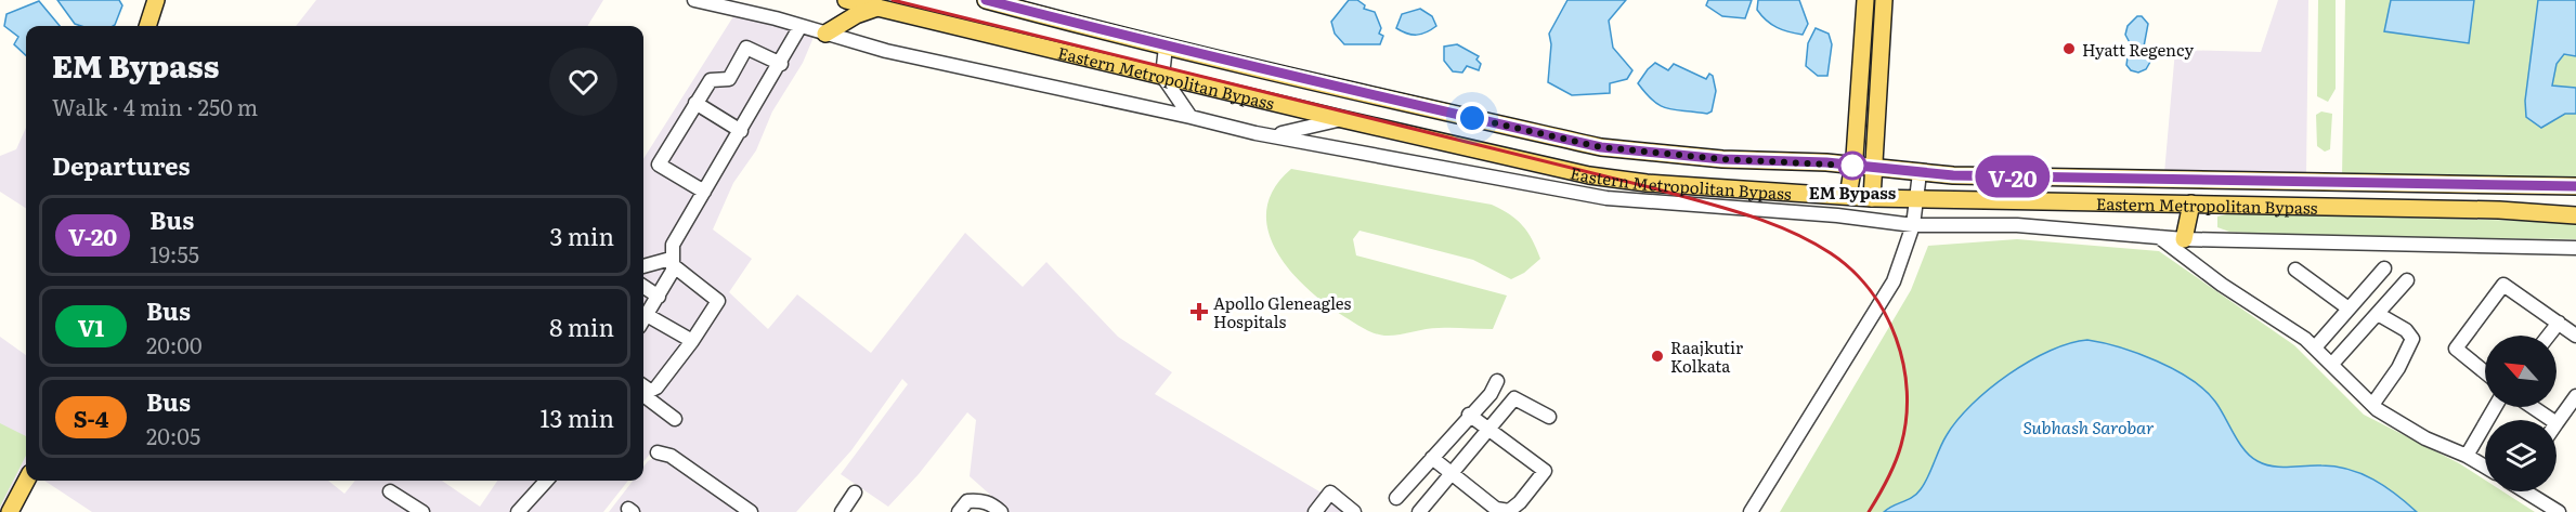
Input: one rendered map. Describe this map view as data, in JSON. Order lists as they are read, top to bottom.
{
  "streets": {
    "main road": ["Eastern Metropolitan Bypass"]
  },
  "water": ["Subhash Sarobar"],
  "places": {
    "other": ["Hyatt Regency", "EM Bypass", "Raajkutir Kolkata"],
    "health": ["Apollo Gleneagles Hospitals"]
  },
  "lines": ["bus line V-20"],
  "north": "top left",
  "page": {
    "on_map": "V-20",
    "heading": [
      ["EM Bypass", "Walk · 4 min · 250 m"],
      "Departures"
    ],
    "list": [
      {
        "mark": "V-20",
        "name": "Bus",
        "note": "19:55",
        "value": "3 min"
      },
      {
        "mark": "V1",
        "name": "Bus",
        "note": "20:00",
        "value": "8 min"
      },
      {
        "mark": "S-4",
        "name": "Bus",
        "note": "20:05",
        "value": "13 min"
      }
    ]
  }
}
